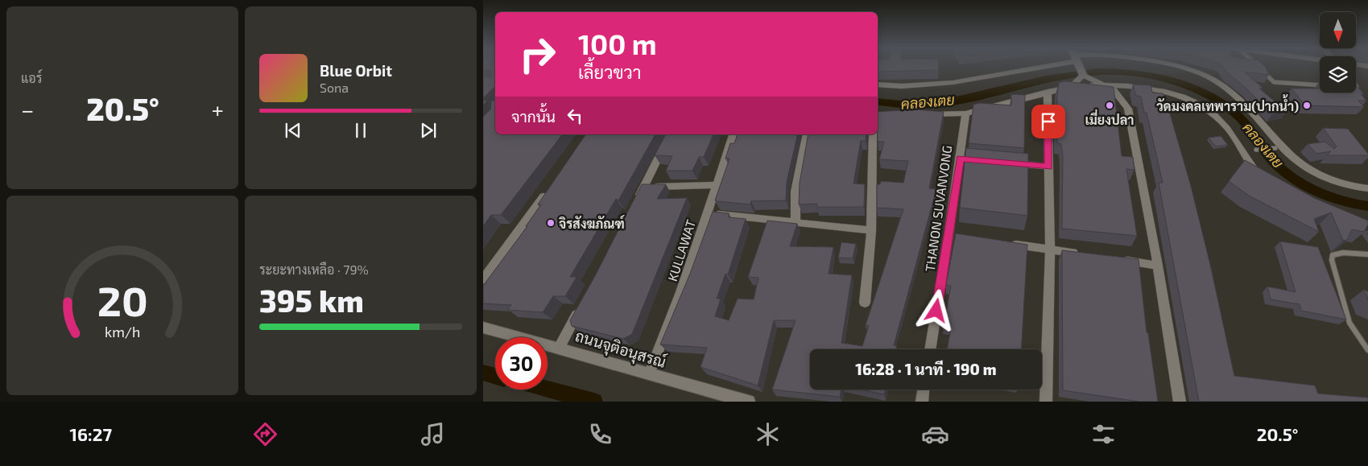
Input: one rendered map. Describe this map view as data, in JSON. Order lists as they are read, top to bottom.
{
  "streets": {
    "street": ["THANON SUVANVONG", "KULLAWAT", "ถนนจุติอนุสรณ์"]
  },
  "crossings": [
    ["KULLAWAT", "ถนนจุติอนุสรณ์"]
  ],
  "water": ["คลองเตย"],
  "places": ["เมี่ยงปลา", "วัดมงคลเทพาราม(ปากน้ำ)", "จิรสังฆภัณฑ์"],
  "north": "bottom",
  "page": {
    "tile": [
      "แอร์",
      ["ระยะทางเหลือ · 79%", "395 km"]
    ],
    "turn": ["100 m", "เลี้ยวขวา"],
    "song": ["Blue Orbit", "Sona"],
    "heat": ["−", "20.5°", "+"],
    "then": "จากนั้น",
    "limit": "30",
    "trip": "16:28 · 1 นาที · 190 m",
    "tabs": ["16:27", "20.5°"],
    "gauge": ["20", "km/h"]
  }
}
